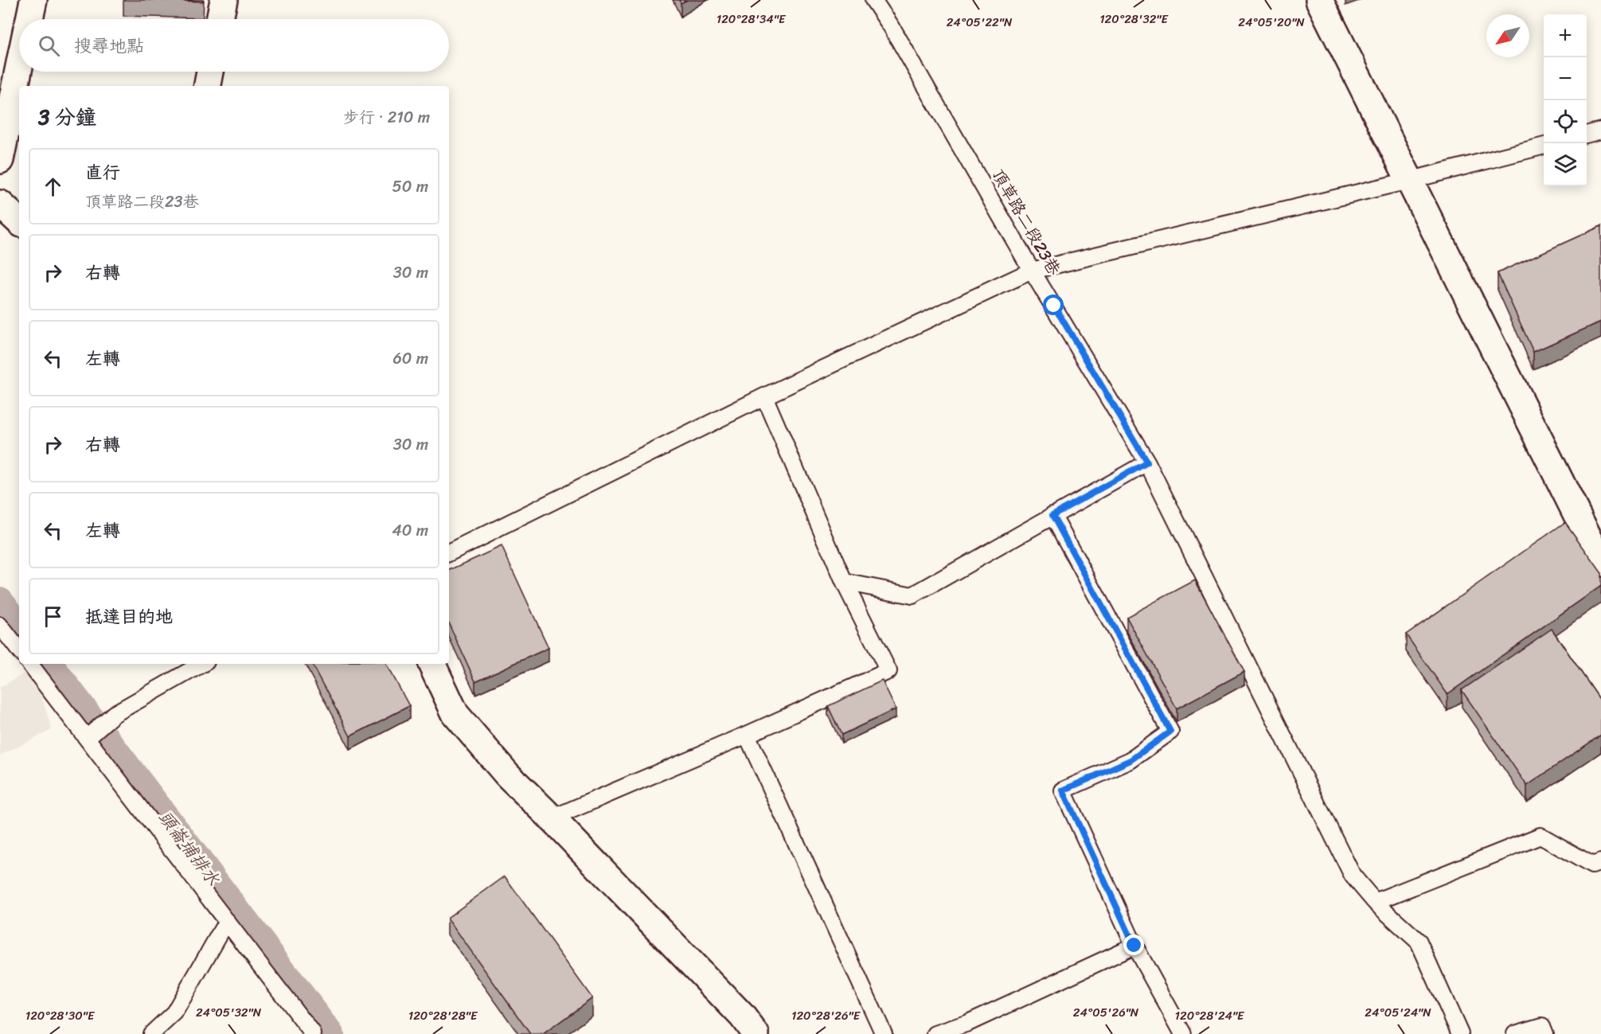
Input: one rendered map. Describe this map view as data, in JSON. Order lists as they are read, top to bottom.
{
  "streets": {
    "lane": ["頂草路二段23巷"]
  },
  "water": ["頭崙埔排水"],
  "north": "bottom left",
  "page": {
    "map_buttons": ["+", "−"],
    "search": "搜尋地點",
    "heading": ["3 分鐘", "步行 · 210 m"],
    "list": [
      ["直行", "頂草路二段23巷", "50 m"],
      ["右轉", "30 m"],
      ["左轉", "60 m"],
      ["右轉", "30 m"],
      ["左轉", "40 m"],
      "抵達目的地"
    ]
  },
  "coordinates": [
    "120°28'34\"E",
    "120°28'32\"E",
    "24°05'20\"N",
    "24°05'22\"N",
    "24°05'32\"N",
    "24°05'26\"N",
    "24°05'24\"N",
    "120°28'30\"E",
    "120°28'28\"E",
    "120°28'26\"E",
    "120°28'24\"E"
  ]
}
